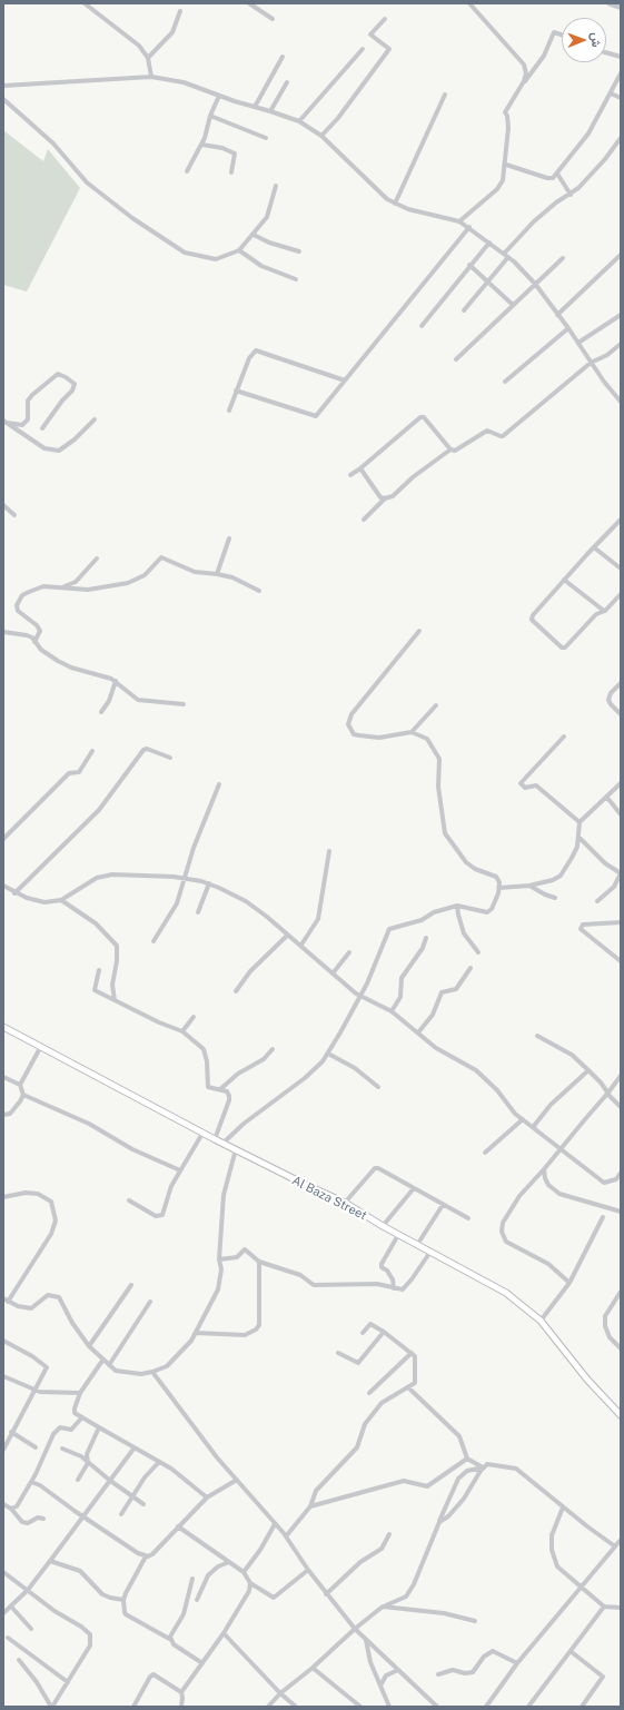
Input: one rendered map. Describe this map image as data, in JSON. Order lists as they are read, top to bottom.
{
  "streets": {
    "main road": ["Al Baza Street"]
  },
  "north": "right"
}
